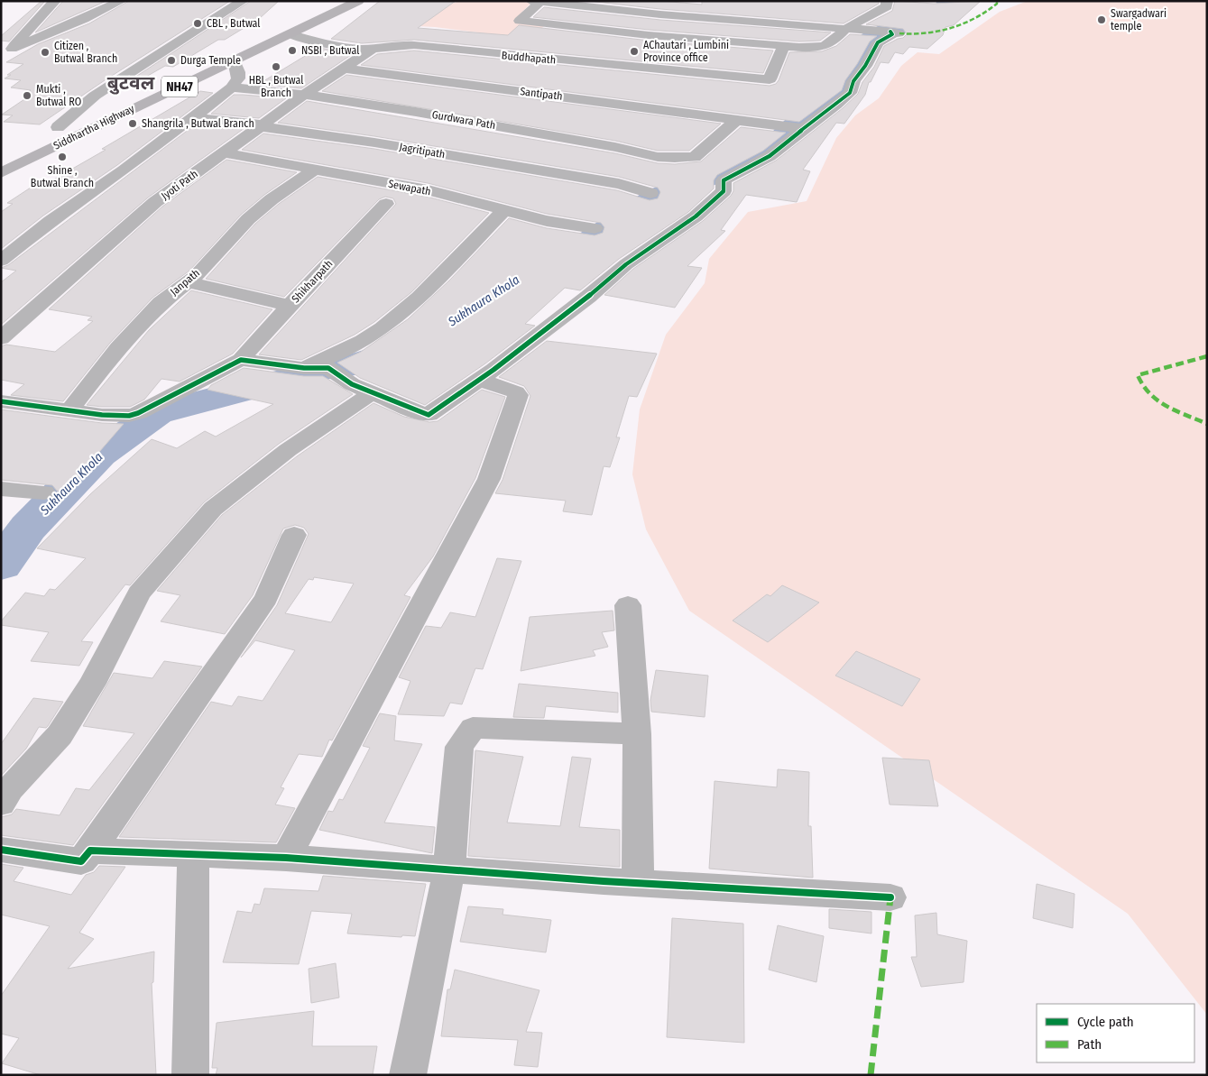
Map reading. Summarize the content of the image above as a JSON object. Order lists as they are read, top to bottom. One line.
{"streets":{"highway":["NH47","Siddhartha Highway"],"street":["Buddhapath","Santipath","Gurdwara Path","Jagritipath","Jyoti Path","Sewapath","Shikharpath","Janpath"]},"crossings":[["Buddhapath","Siddhartha Highway"],["Buddhapath","Jyoti Path"],["Santipath","Gurdwara Path"],["Santipath","Jyoti Path"],["Gurdwara Path","Jyoti Path"],["Jagritipath","Jyoti Path"],["Jyoti Path","Sewapath"],["Sewapath","Janpath"]],"districts":["बुटवल"],"water":["Sukhaura Khola"],"places":["Swargadwari temple","CBL , Butwal","NSBI , Butwal","AChautari , Lumbini Province office","Citizen , Butwal Branch","Durga Temple","HBL , Butwal Branch","Mukti , Butwal RO","Shangrila , Butwal Branch","Shine , Butwal Branch"],"legend":["Cycle path","Path"]}
